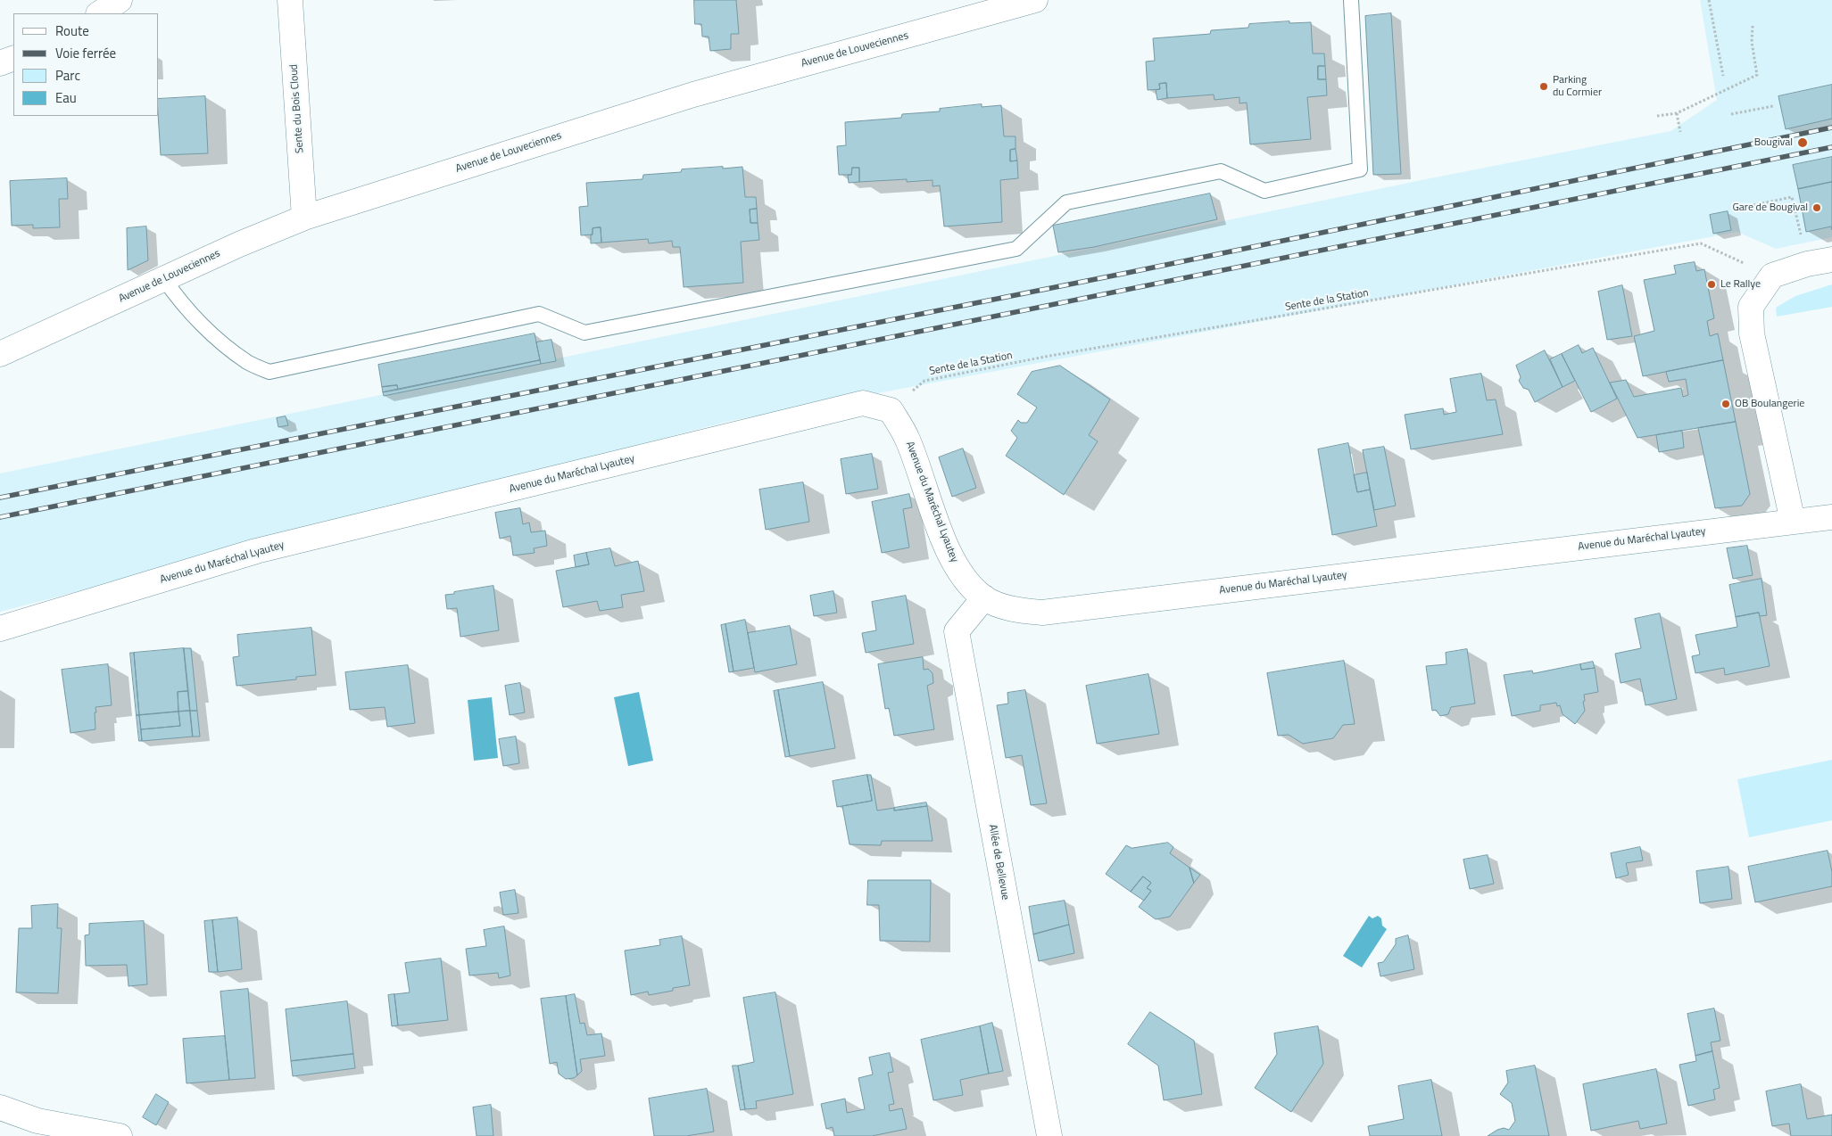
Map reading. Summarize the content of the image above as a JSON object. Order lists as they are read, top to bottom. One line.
{"streets":{"street":["Avenue de Louveciennes","Sente du Bois Cloud","Avenue du Maréchal Lyautey","Allée de Bellevue"],"path":["Sente de la Station"]},"crossings":[["Avenue de Louveciennes","Sente du Bois Cloud"],["Sente de la Station","Avenue du Maréchal Lyautey"],["Avenue du Maréchal Lyautey","Allée de Bellevue"]],"places":["Parking du Cormier","Bougival","Gare de Bougival","Le Rallye","OB Boulangerie"],"legend":["Route","Voie ferrée","Parc","Eau"]}
